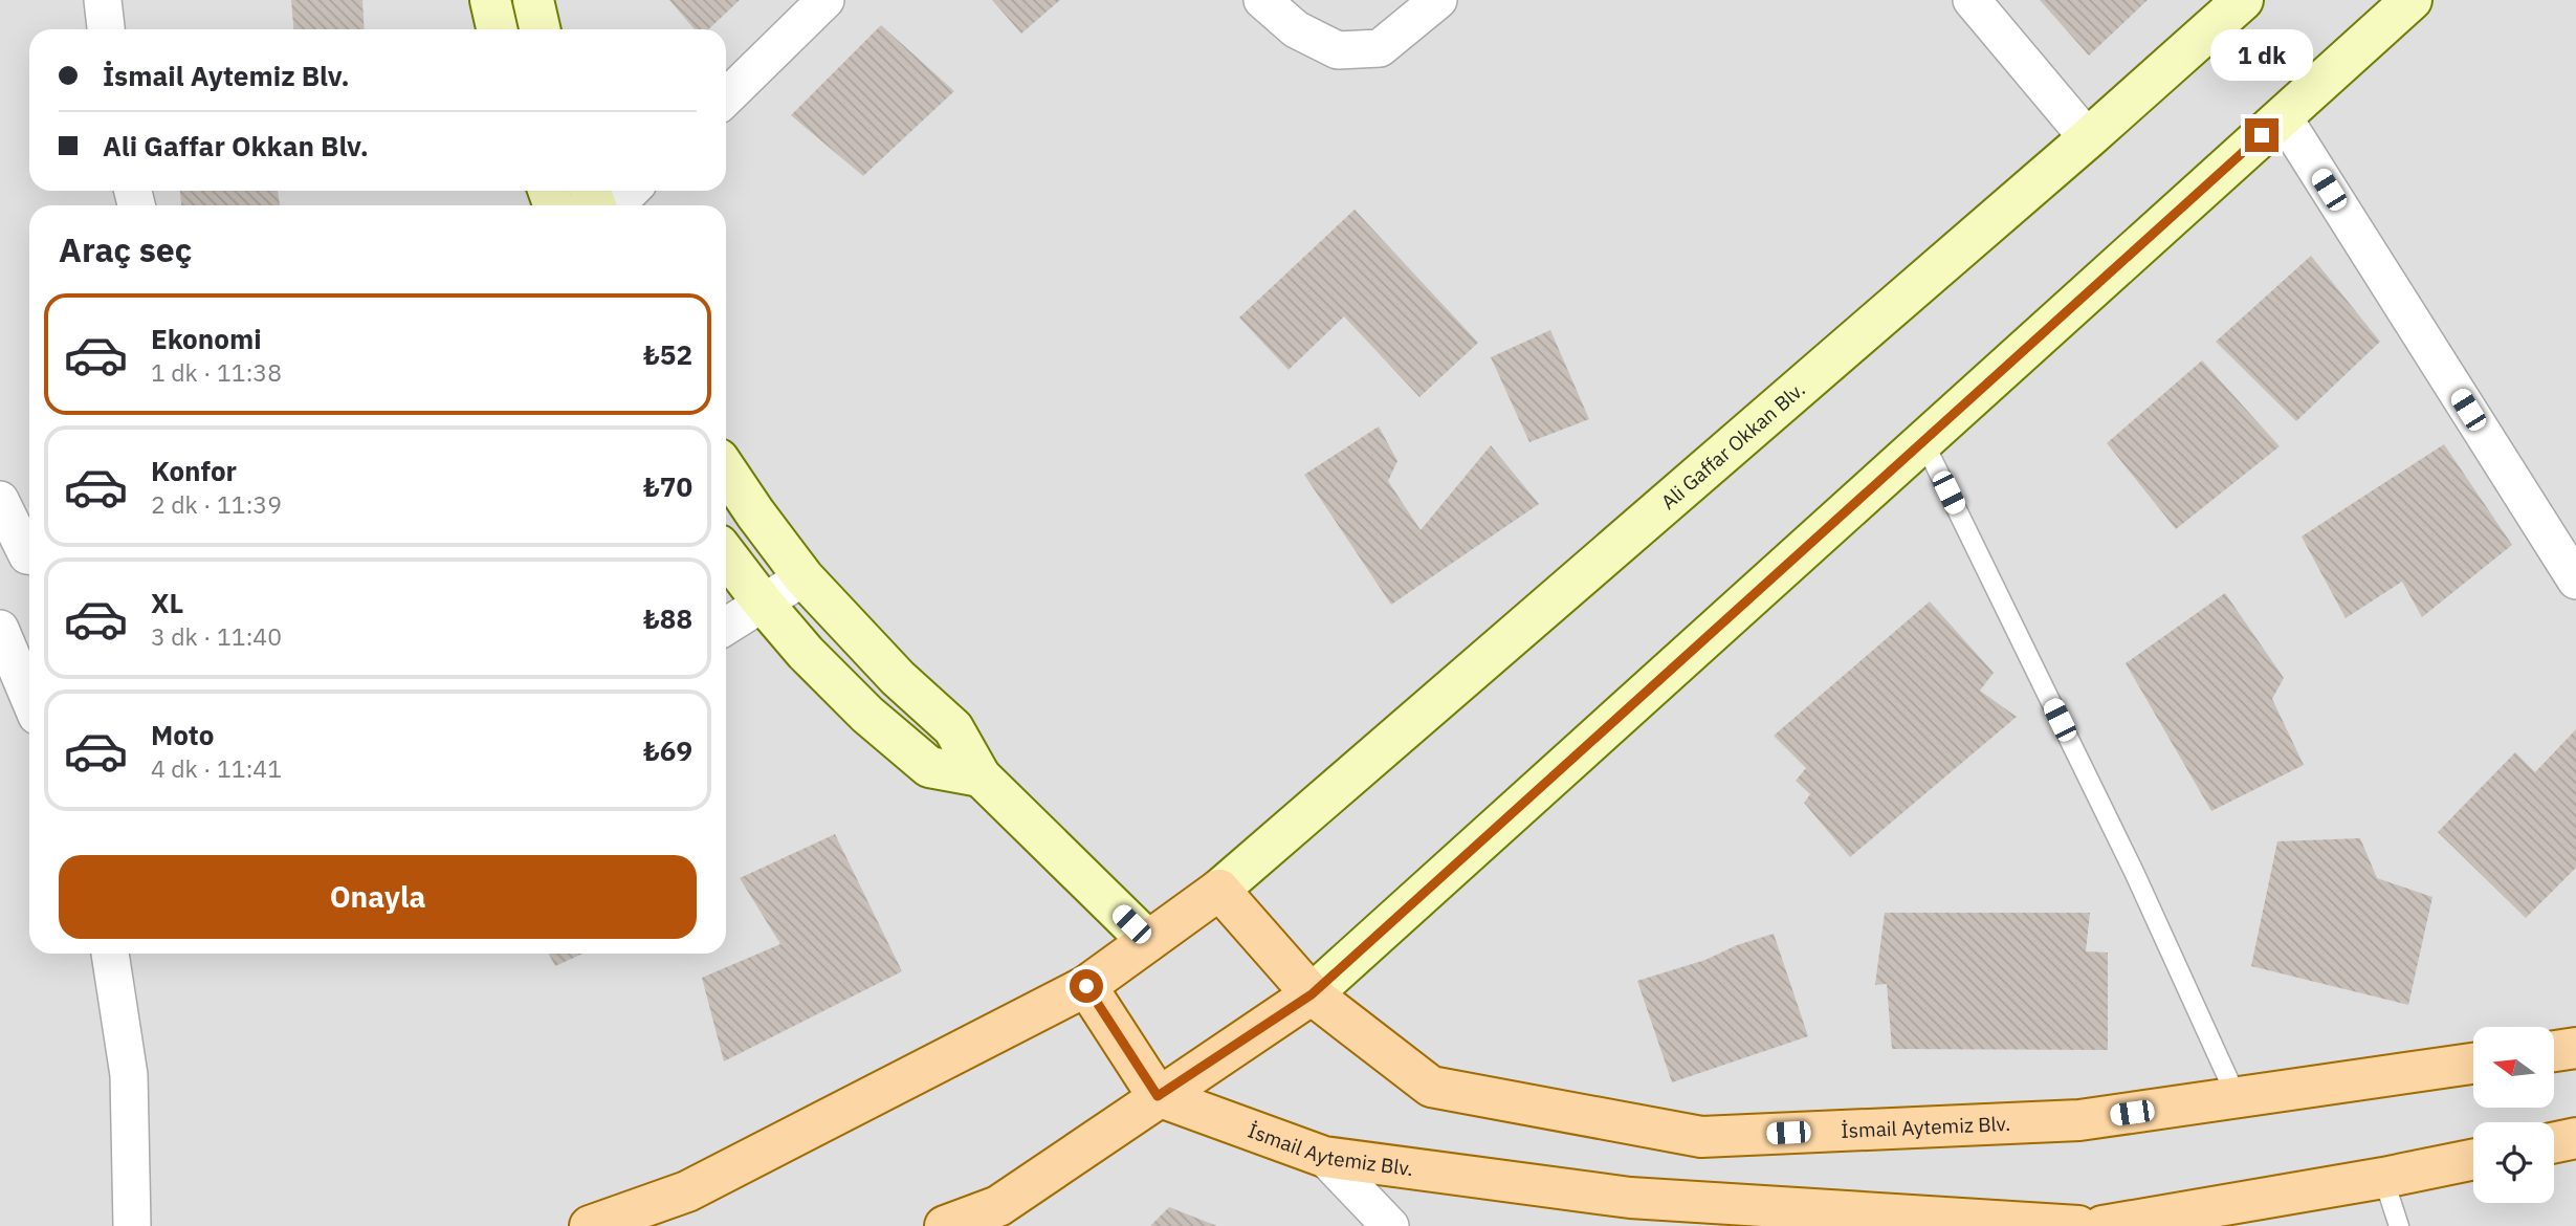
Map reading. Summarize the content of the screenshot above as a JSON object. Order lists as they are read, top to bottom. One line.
{"streets":{"main road":["Ali Gaffar Okkan Blv.","İsmail Aytemiz Blv."]},"crossings":[["Ali Gaffar Okkan Blv.","İsmail Aytemiz Blv."]],"north":"left","page":{"bubble":"1 dk","banner":["İsmail Aytemiz Blv.","Ali Gaffar Okkan Blv."],"heading":"Araç seç","list":[{"name":"Ekonomi","note":"1 dk · 11:38","value":"₺52"},{"name":"Konfor","note":"2 dk · 11:39","value":"₺70"},{"name":"XL","note":"3 dk · 11:40","value":"₺88"},{"name":"Moto","note":"4 dk · 11:41","value":"₺69"}],"buttons":"Onayla"}}
